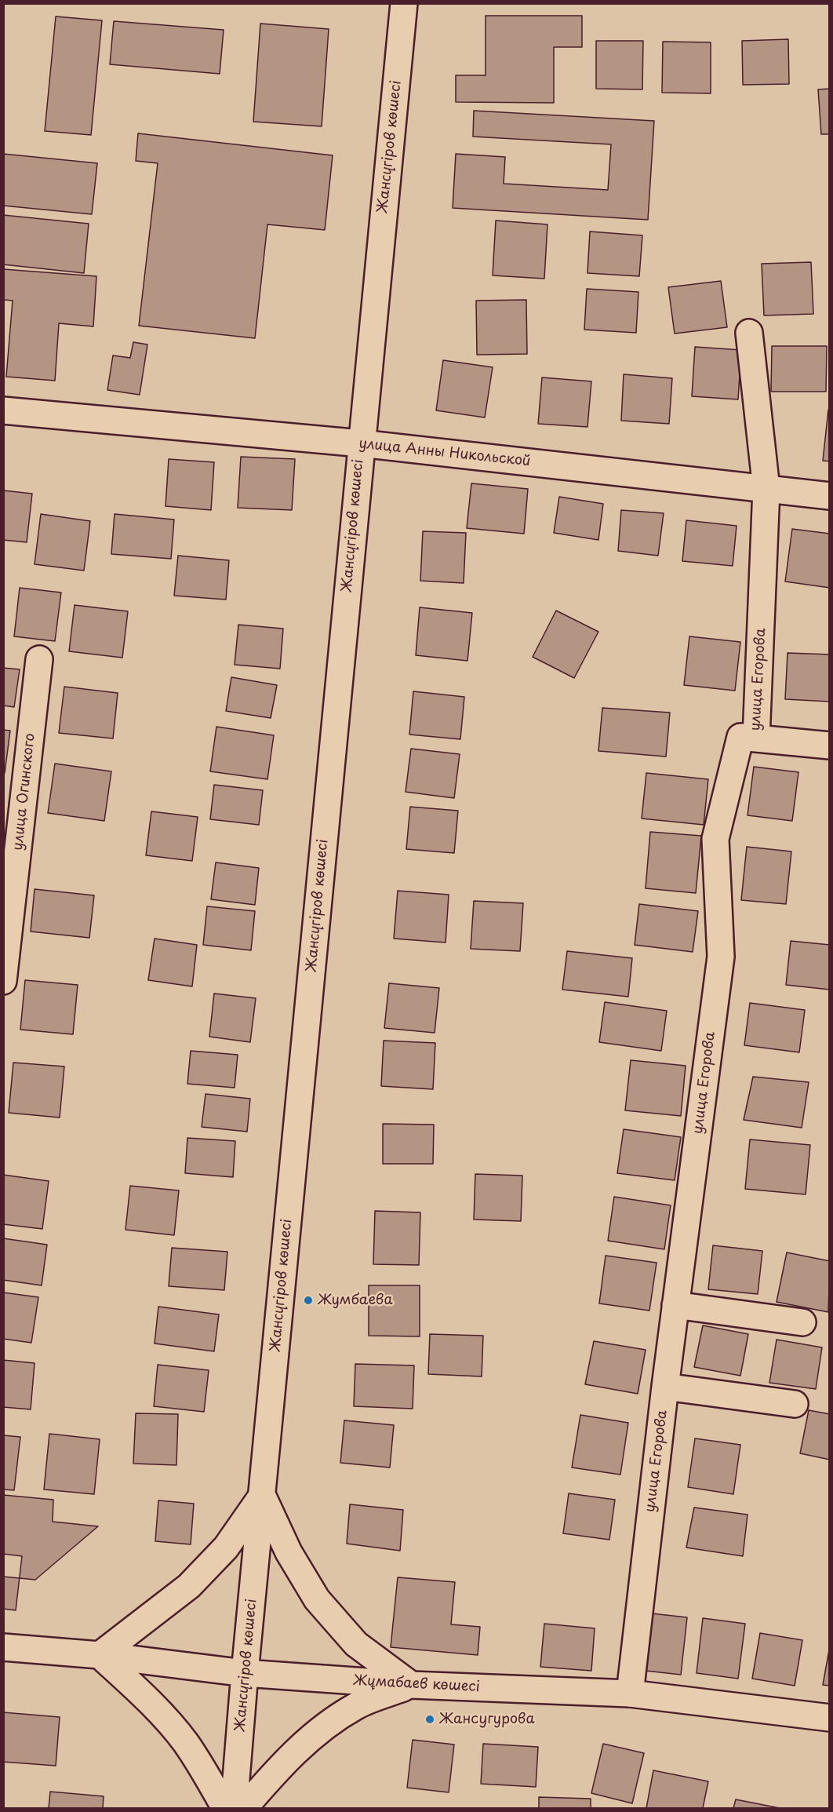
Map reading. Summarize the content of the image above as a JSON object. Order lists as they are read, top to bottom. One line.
{"streets":{"main road":["Жансүгіров көшесі","улица Анны Никольской","улица Егорова","улица Огинского","Жұмабаев көшесі"]},"crossings":[["Жансүгіров көшесі","улица Анны Никольской"],["Жансүгіров көшесі","Жұмабаев көшесі"],["улица Анны Никольской","улица Егорова"],["улица Егорова","Жұмабаев көшесі"]],"places":["Жумбаева","Жансугурова"]}
